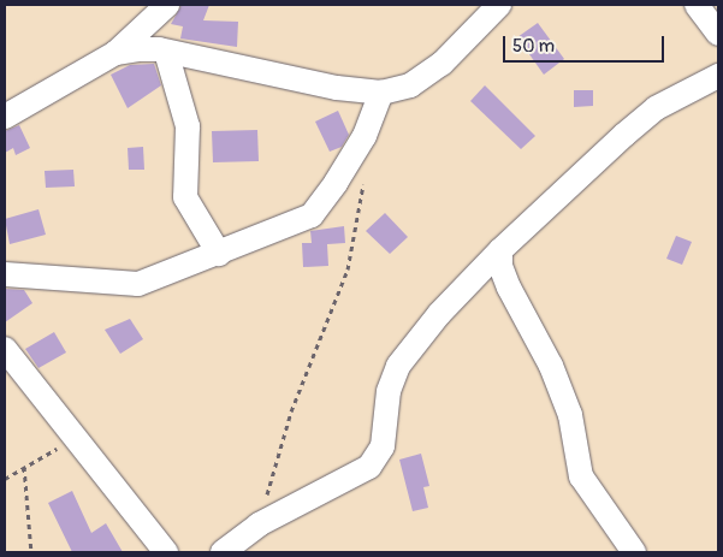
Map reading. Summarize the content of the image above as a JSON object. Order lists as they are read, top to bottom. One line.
{"scale_bar":"50 m"}
